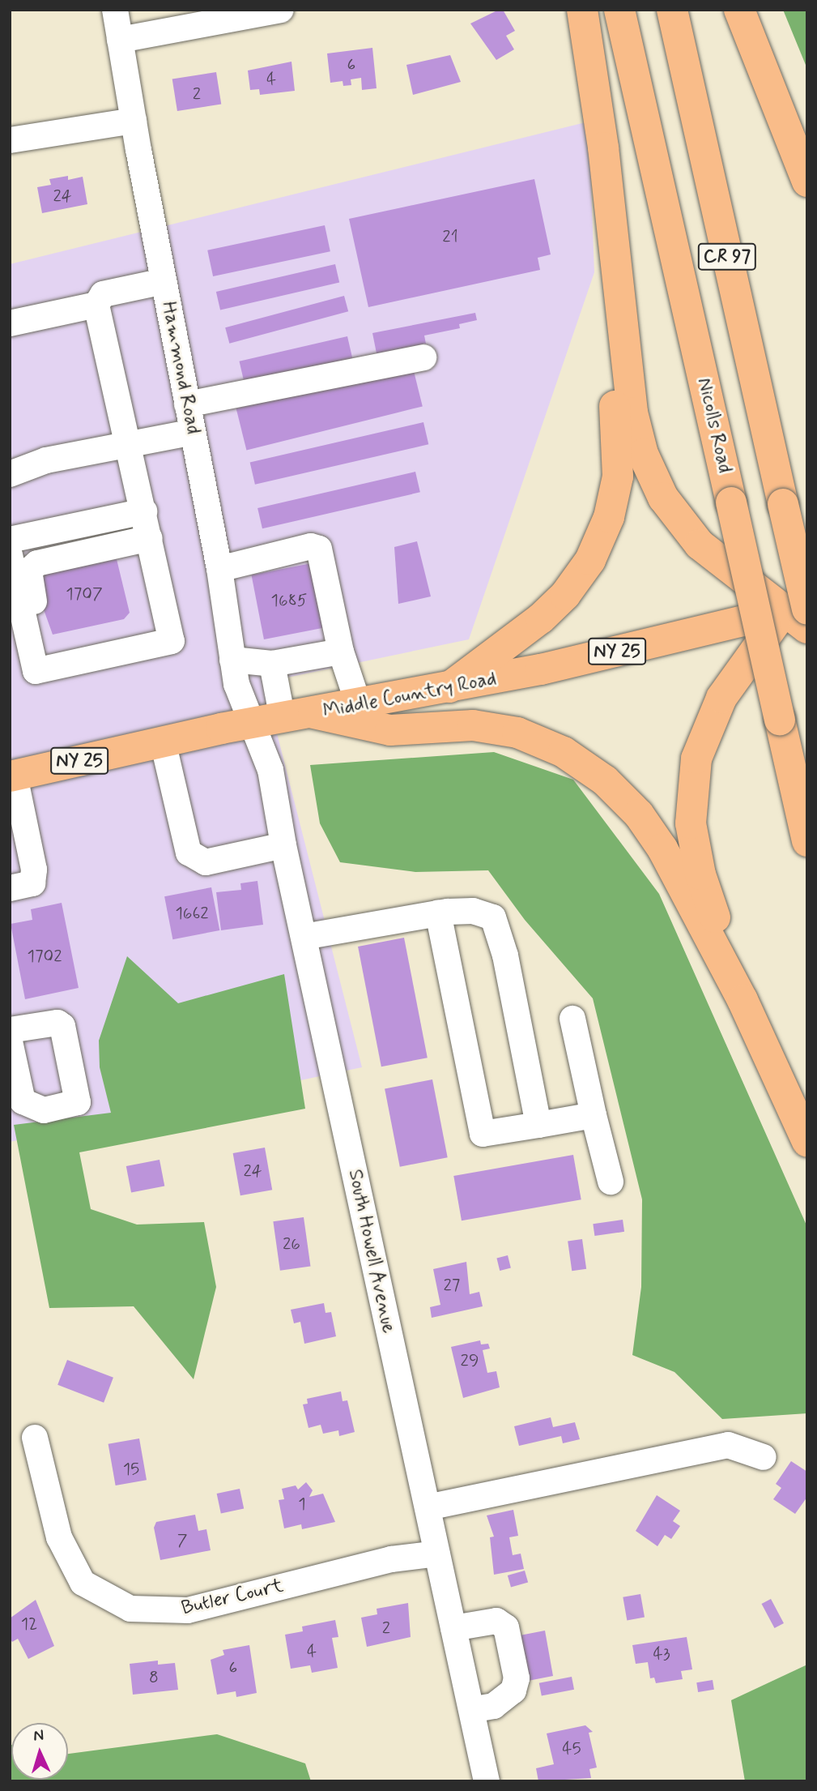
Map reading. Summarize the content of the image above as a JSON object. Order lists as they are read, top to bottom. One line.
{"streets":{"main road":["CR 97","Nicolls Road","NY 25","Middle Country Road"],"street":["Hammond Road","South Howell Avenue","Butler Court"]},"crossings":[["CR 97","Middle Country Road"],["Hammond Road","Middle Country Road"],["Hammond Road","South Howell Avenue"],["Middle Country Road","South Howell Avenue"],["South Howell Avenue","Butler Court"]],"house_numbers":["6","4","2","24","21","1707","1685","1662","1702","24","26","27","29","15","1","7","12","2","4","43","6","8","45"],"north":"top"}
